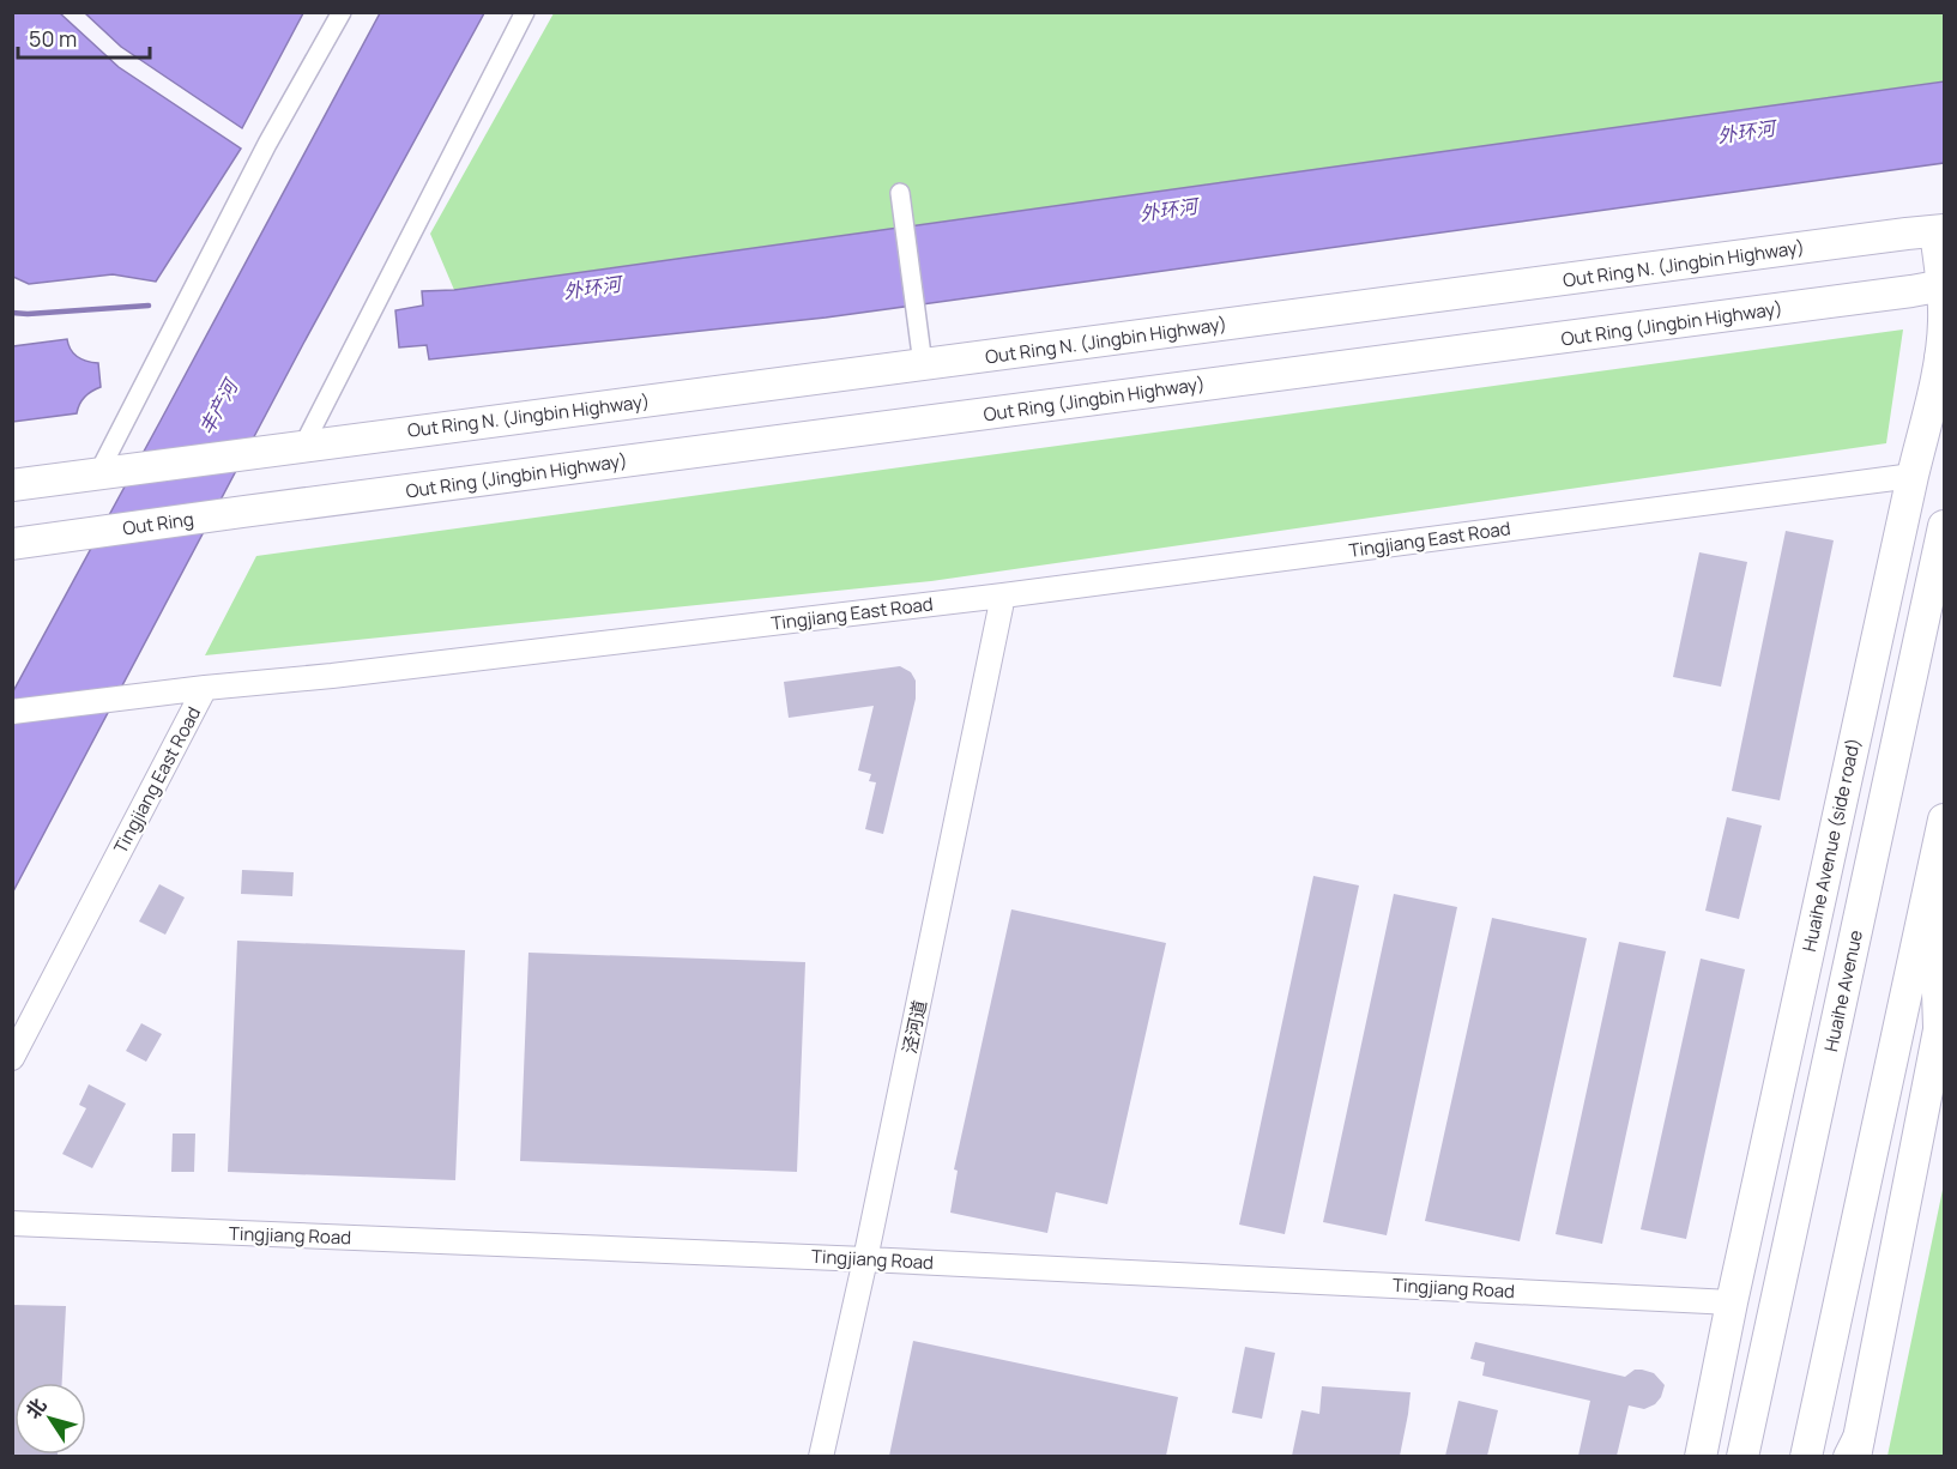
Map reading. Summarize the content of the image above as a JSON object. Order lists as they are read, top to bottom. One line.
{"streets":{"main road":["Out Ring N. (Jingbin Highway)","Out Ring (Jingbin Highway)","Out Ring","Huaihe Avenue (side road)","Huaihe Avenue"],"street":["Tingjiang East Road","泾河道","Tingjiang Road"]},"crossings":[["Out Ring N. (Jingbin Highway)","Huaihe Avenue (side road)"],["Out Ring (Jingbin Highway)","Out Ring"],["Out Ring (Jingbin Highway)","Huaihe Avenue (side road)"],["Tingjiang East Road","Huaihe Avenue (side road)"],["Tingjiang East Road","泾河道"],["Huaihe Avenue (side road)","Tingjiang Road"],["泾河道","Tingjiang Road"]],"water":["外环河","丰产河"],"scale_bar":"50 m","north":"top left"}
